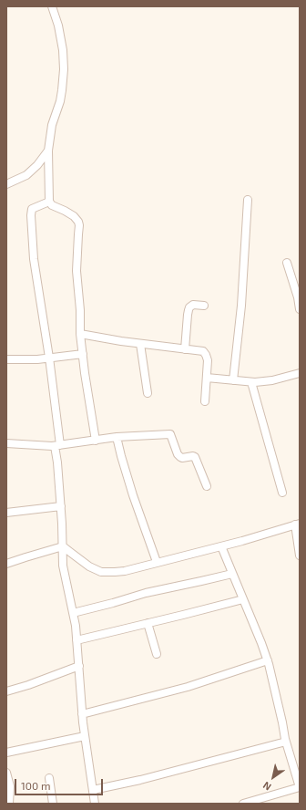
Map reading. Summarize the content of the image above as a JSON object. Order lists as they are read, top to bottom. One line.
{"scale_bar":"100 m","north":"bottom left"}
